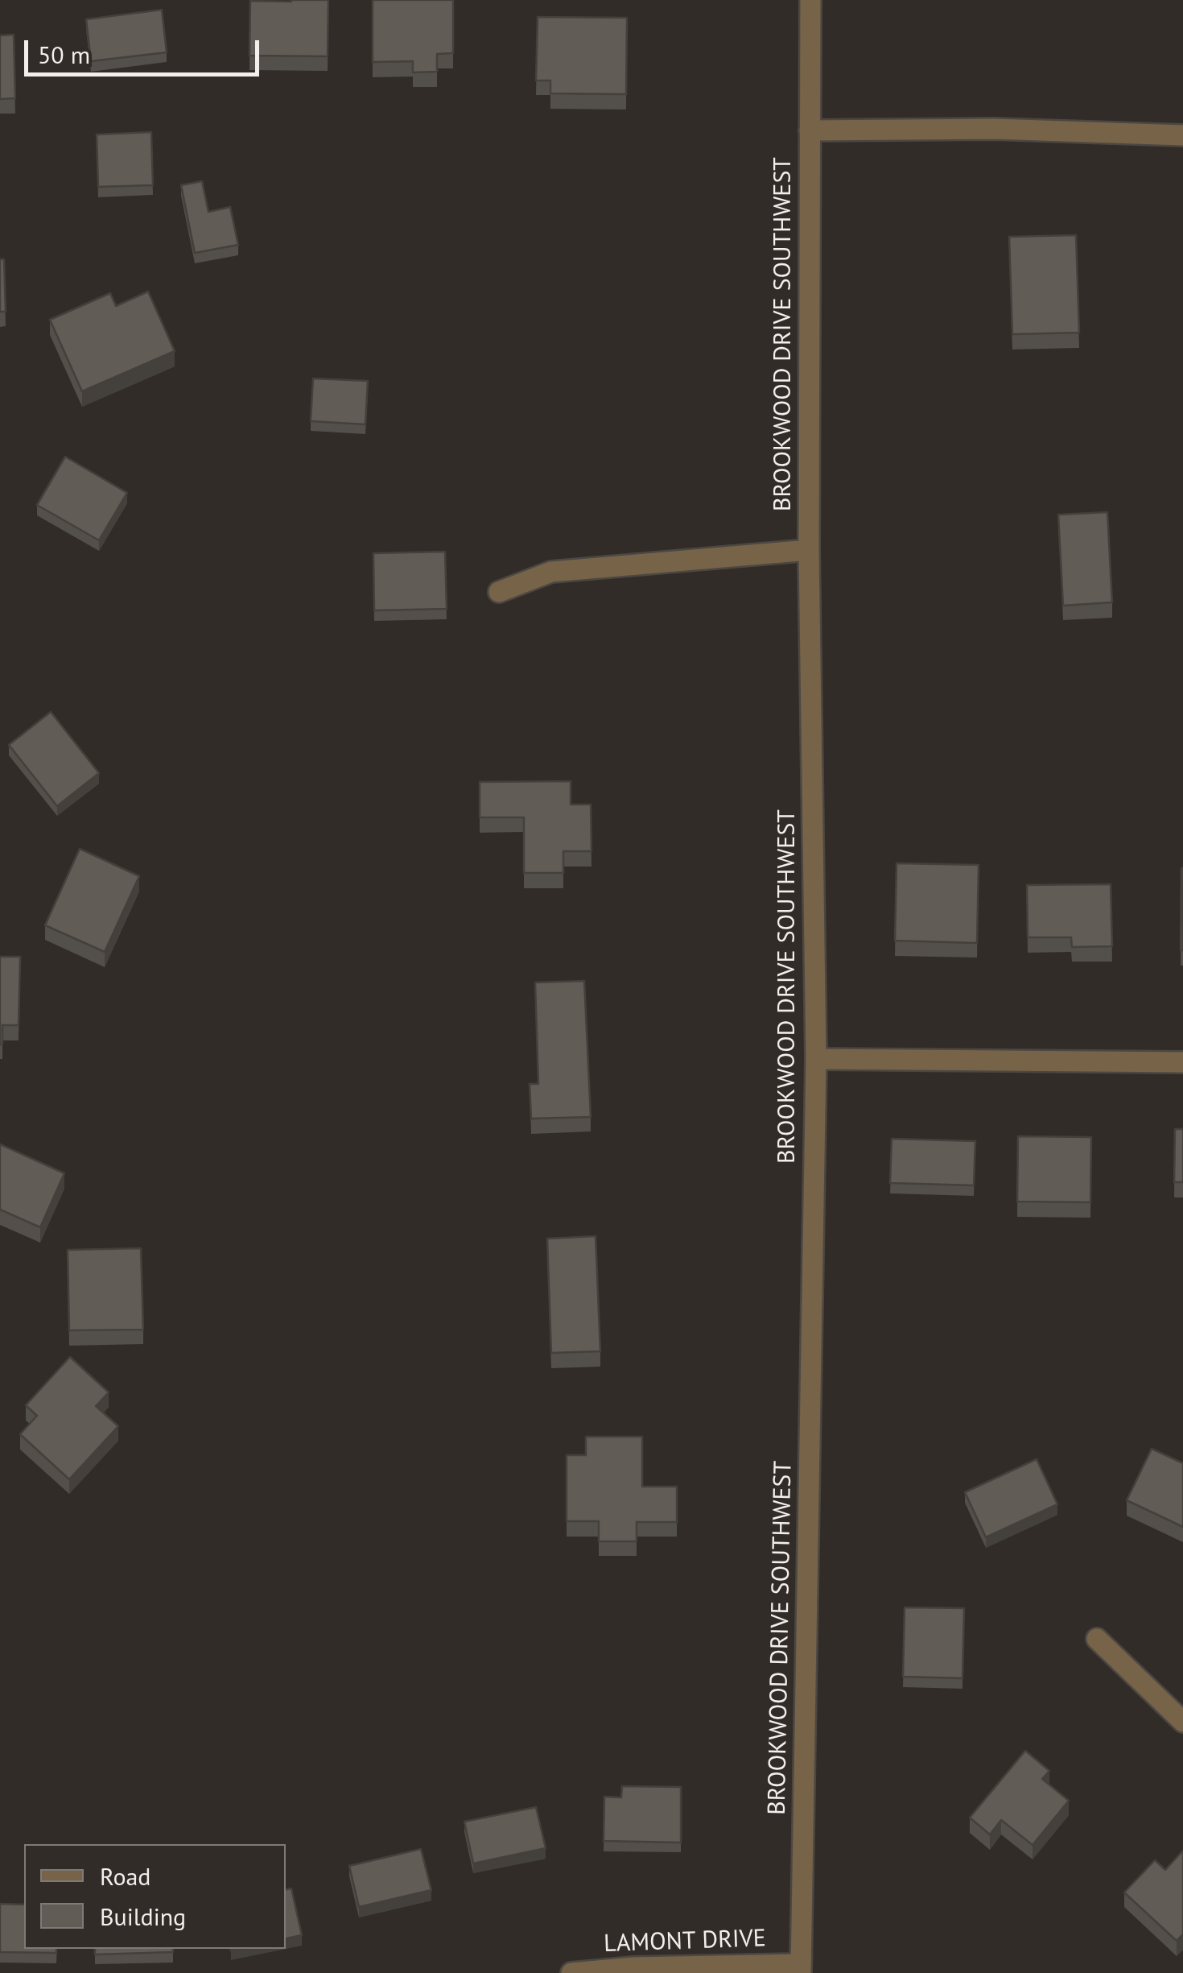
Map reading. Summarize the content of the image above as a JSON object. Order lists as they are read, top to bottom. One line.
{"streets":{"street":["BROOKWOOD DRIVE SOUTHWEST","LAMONT DRIVE"]},"crossings":[["BROOKWOOD DRIVE SOUTHWEST","LAMONT DRIVE"]],"legend":["Road","Building"],"scale_bar":"50 m"}
